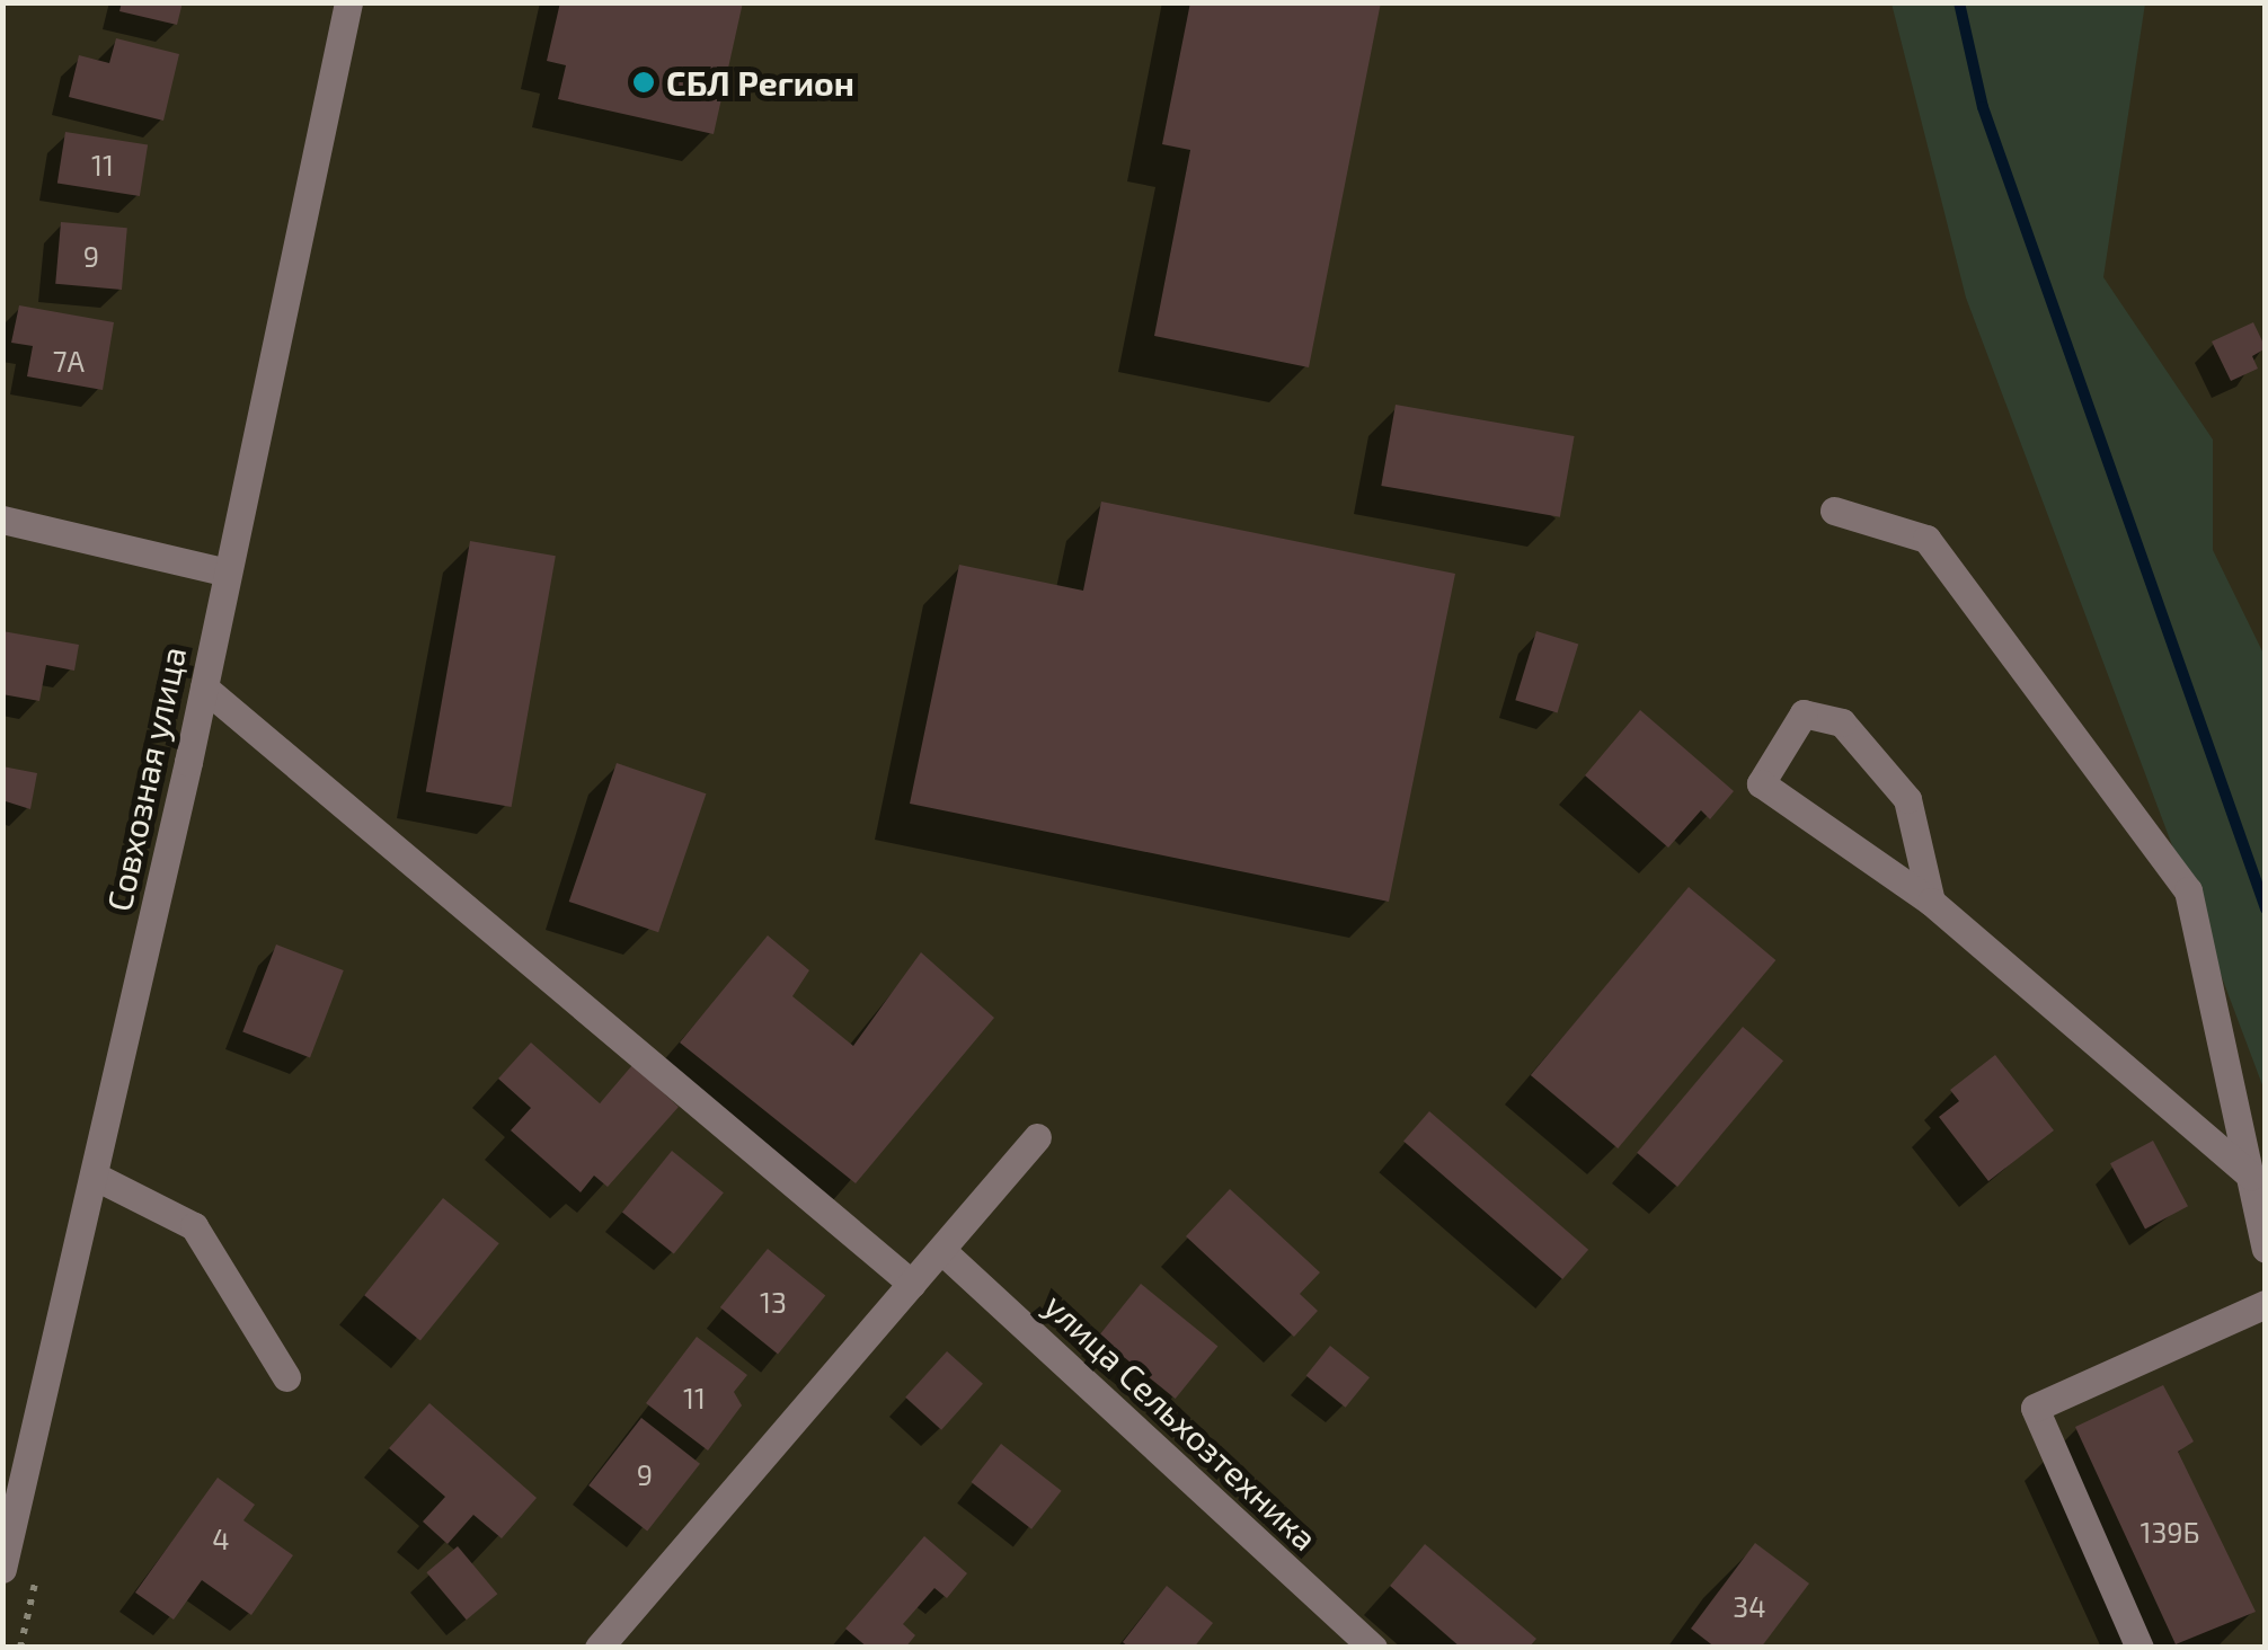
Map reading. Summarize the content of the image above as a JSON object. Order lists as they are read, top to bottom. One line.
{"streets":{"street":["Совхозная улица","улица Сельхозтехника"]},"places":["СБЛ Регион"],"house_numbers":["11","9","7А","13","11","9","139Б","4","34"]}
